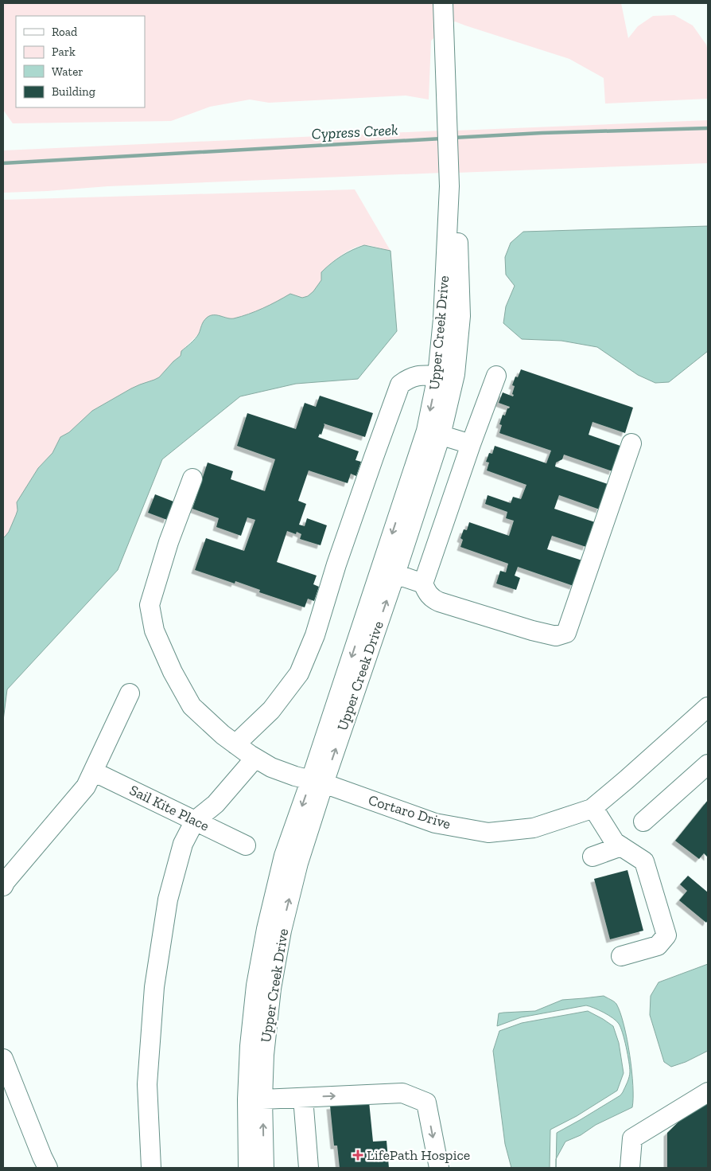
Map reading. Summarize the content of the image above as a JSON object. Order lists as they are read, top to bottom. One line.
{"streets":{"street":["Upper Creek Drive","Sail Kite Place","Cortaro Drive"]},"crossings":[["Upper Creek Drive","Cortaro Drive"]],"water":["Cypress Creek"],"places":{"health":["LifePath Hospice"]},"legend":["Road","Park","Water","Building"]}
